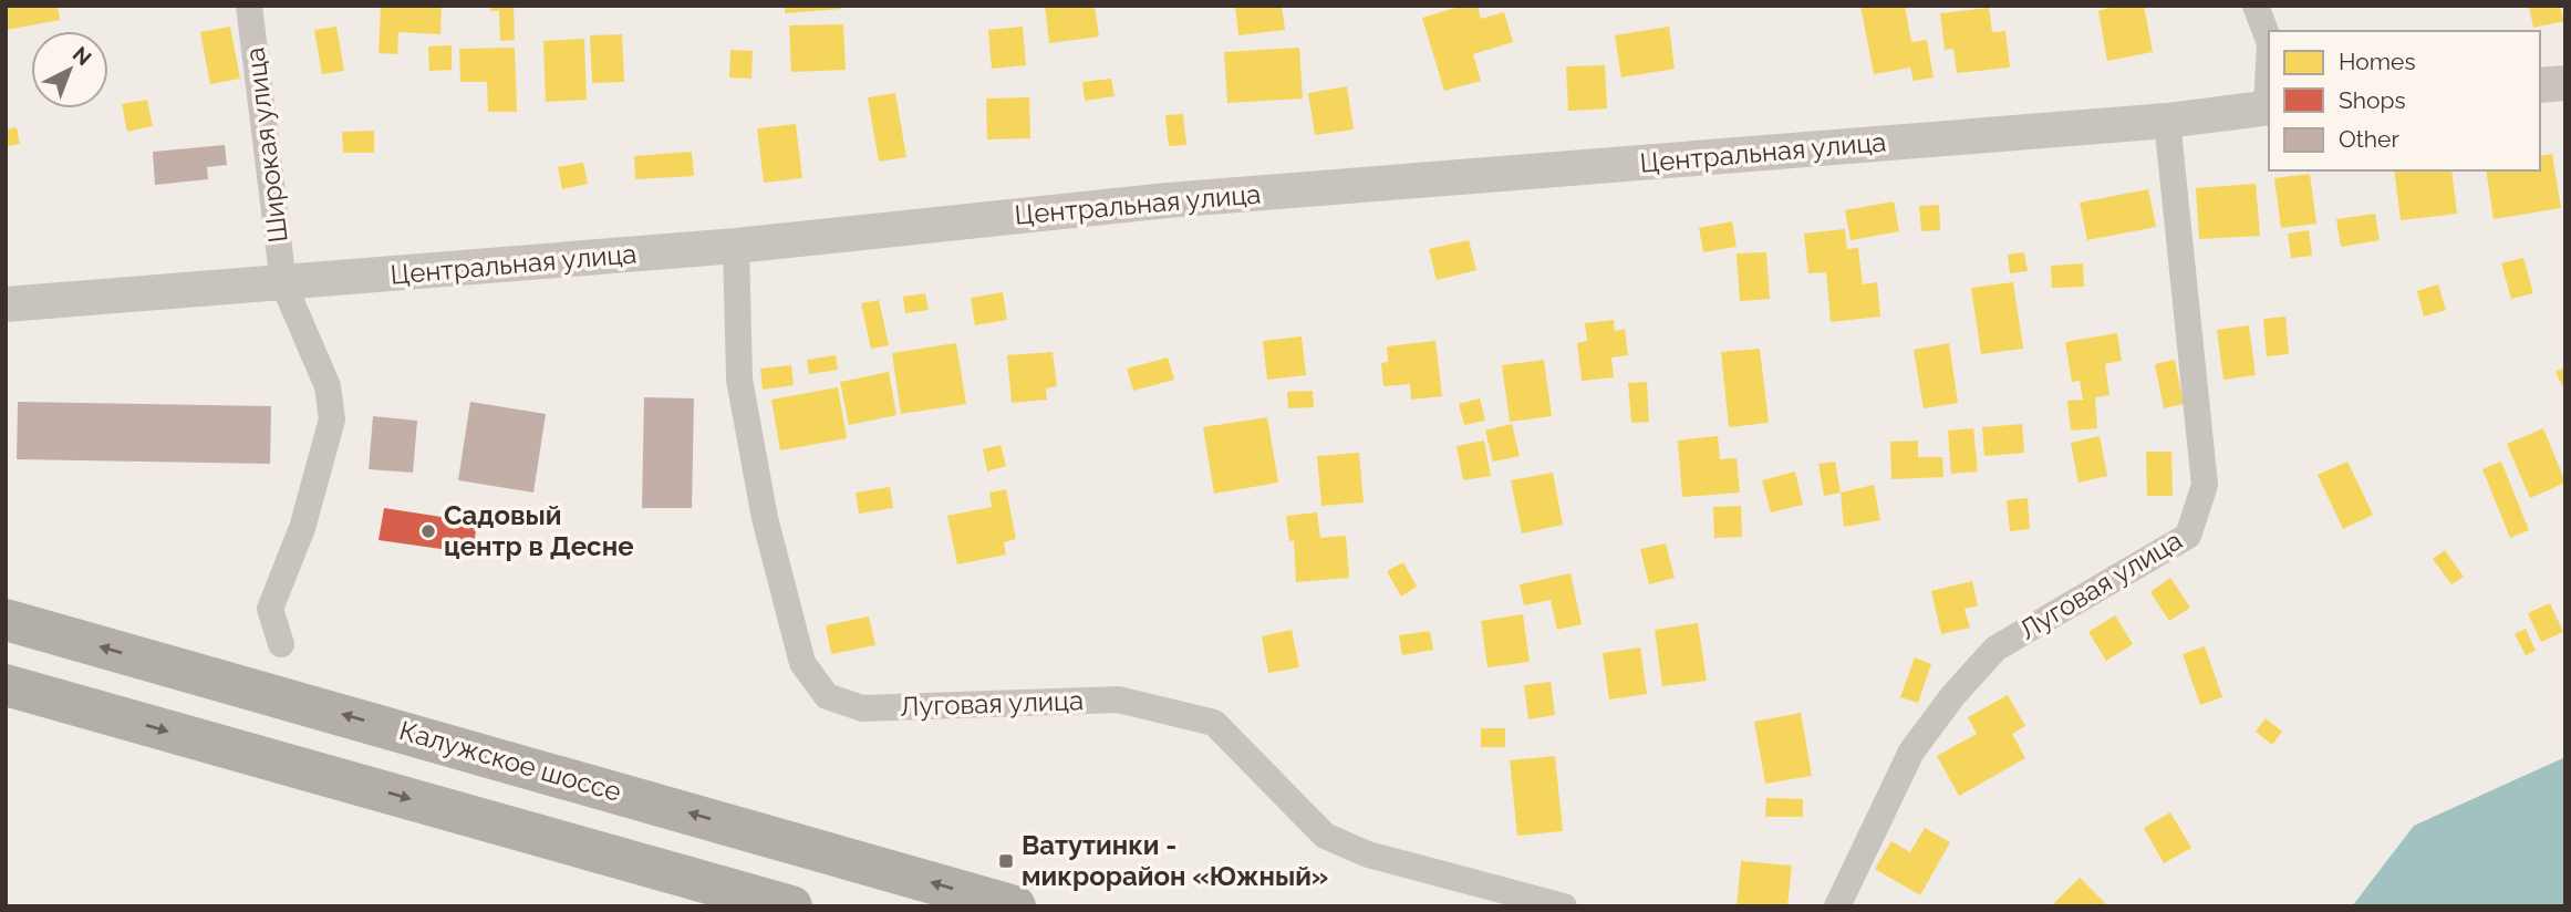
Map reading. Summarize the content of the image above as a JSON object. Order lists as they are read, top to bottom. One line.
{"streets":{"highway":["Калужское шоссе"],"street":["Широкая улица","Центральная улица","Луговая улица"]},"crossings":[["Широкая улица","Центральная улица"],["Центральная улица","Луговая улица"]],"places":{"other":["Садовый центр в Десне"],"transit":["Ватутинки - микрорайон «Южный»"]},"legend":["Homes","Shops","Other"],"north":"top right"}
